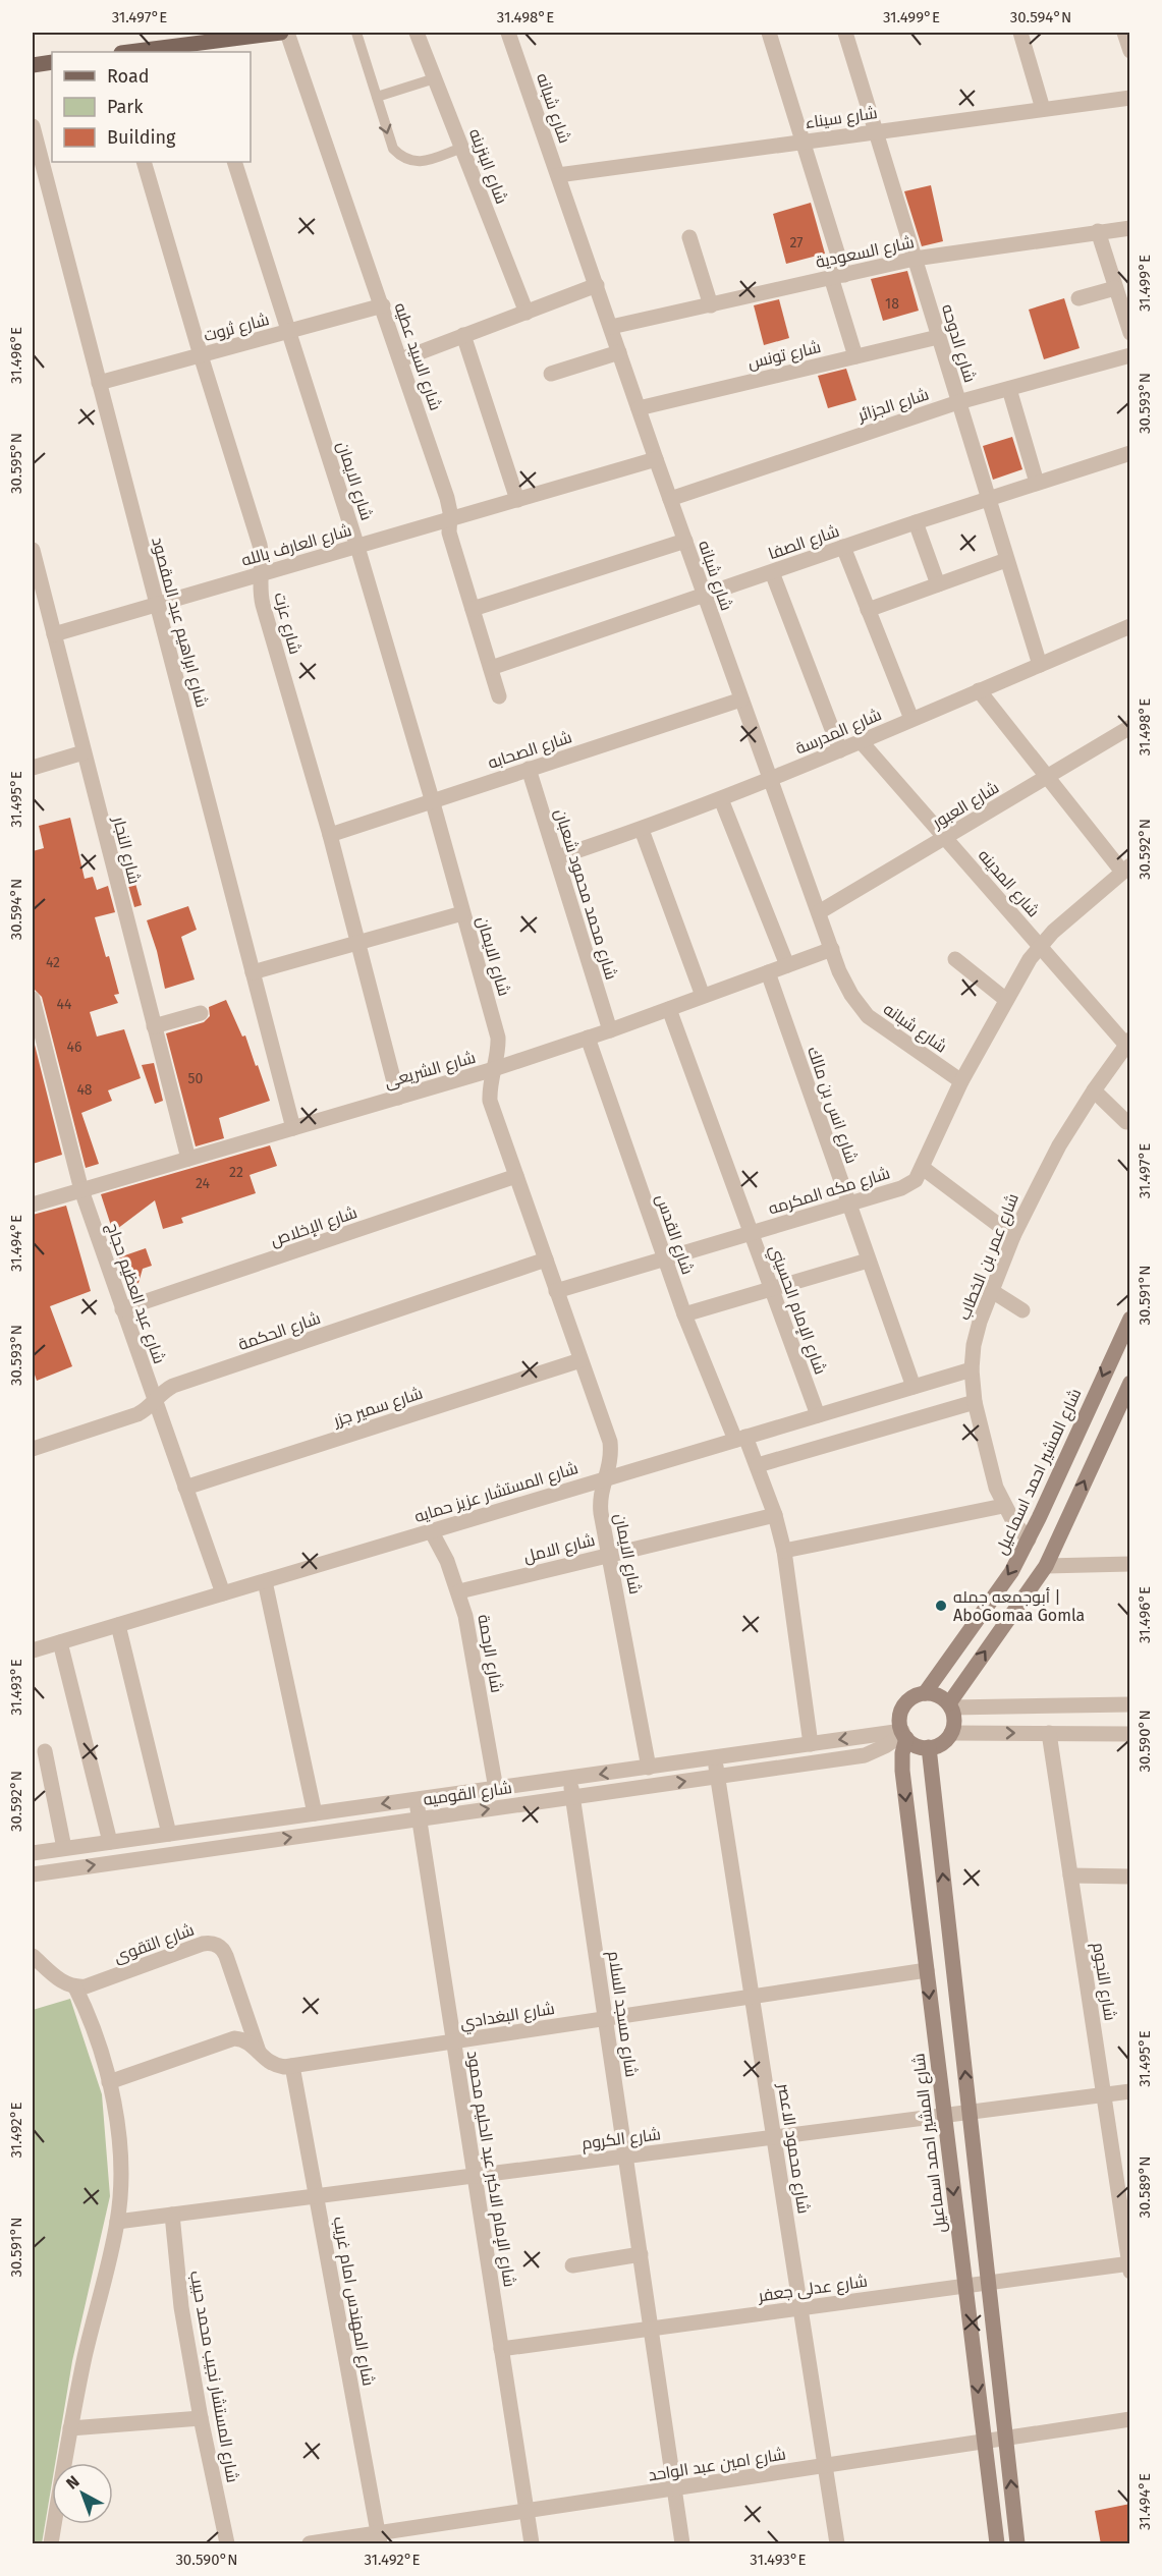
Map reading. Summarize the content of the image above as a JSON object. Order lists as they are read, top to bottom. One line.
{"streets":{"street":["شارع شبانه","شارع سيناء","شارع البنزينه","شارع السعودية","شارع ثروت","شارع الدوحه","شارع تونس","شارع السيد عطيه","شارع الجزائر","شارع الايمان","شارع الصفا","شارع العارف بالله","شارع ابراهيم عبد المقصود","شارع عزت","شارع المدرسة","شارع الصحابه","شارع العبور","شارع النجار","شارع المدينه","شارع محمد محمود شعبان","شارع الشريعى","شارع انس بن مالك","شارع مكه المكرمه","شارع الإخلاص","شارع القدس","شارع عمر بن الخطاب","شارع عبد العظيم حجاج","شارع الإمام الحسيني","شارع الحكمة","شارع سمير جزر","شارع المشير احمد اسماعيل","شارع المستشار عزيز حمايه","شارع الامل","شارع الرحمة","شارع القوميه","شارع التقوى","شارع النجوم","شارع مسجد السلام","شارع البغدادي","شارع الكروم","شارع محمود الاعصر","شارع الإمام الاكبر عبد الحليم محمود","شارع عدلى جعفر","شارع المهندس امام غريب","شارع المستشار نجيب محمد حبيب","شارع امين عبد الواحد"]},"crossings":[["شارع شبانه","شارع سيناء"],["شارع شبانه","شارع السعودية"],["شارع شبانه","شارع تونس"],["شارع شبانه","شارع الجزائر"],["شارع شبانه","شارع الصفا"],["شارع شبانه","شارع العارف بالله"],["شارع شبانه","شارع المدرسة"],["شارع شبانه","شارع الصحابه"],["شارع شبانه","شارع العبور"],["شارع شبانه","شارع الشريعى"],["شارع شبانه","شارع مكه المكرمه"],["شارع سيناء","شارع الدوحه"],["شارع السعودية","شارع الدوحه"],["شارع ثروت","شارع السيد عطيه"],["شارع ثروت","شارع الايمان"],["شارع ثروت","شارع ابراهيم عبد المقصود"],["شارع ثروت","شارع عزت"],["شارع الدوحه","شارع تونس"],["شارع الدوحه","شارع الجزائر"],["شارع الدوحه","شارع الصفا"],["شارع الدوحه","شارع المدرسة"],["شارع السيد عطيه","شارع الصفا"],["شارع السيد عطيه","شارع العارف بالله"],["شارع الايمان","شارع العارف بالله"],["شارع الايمان","شارع الصحابه"],["شارع الايمان","شارع الشريعى"],["شارع الايمان","شارع مكه المكرمه"],["شارع الايمان","شارع الإخلاص"],["شارع الايمان","شارع الحكمة"],["شارع الايمان","شارع سمير جزر"],["شارع الايمان","شارع المستشار عزيز حمايه"],["شارع الايمان","شارع الامل"],["شارع الايمان","شارع القوميه"],["شارع العارف بالله","شارع ابراهيم عبد المقصود"],["شارع العارف بالله","شارع عزت"],["شارع العارف بالله","شارع النجار"],["شارع ابراهيم عبد المقصود","شارع الشريعى"],["شارع عزت","شارع الصحابه"],["شارع عزت","شارع الشريعى"],["شارع المدرسة","شارع المدينه"],["شارع المدرسة","شارع محمد محمود شعبان"],["شارع الصحابه","شارع محمد محمود شعبان"],["شارع العبور","شارع المدينه"],["شارع النجار","شارع الشريعى"],["شارع المدينه","شارع مكه المكرمه"],["شارع المدينه","شارع عمر بن الخطاب"],["شارع محمد محمود شعبان","شارع الشريعى"],["شارع الشريعى","شارع انس بن مالك"],["شارع الشريعى","شارع القدس"],["شارع الشريعى","شارع عبد العظيم حجاج"],["شارع الشريعى","شارع الإمام الحسيني"],["شارع انس بن مالك","شارع مكه المكرمه"],["شارع انس بن مالك","شارع المستشار عزيز حمايه"],["شارع مكه المكرمه","شارع القدس"],["شارع مكه المكرمه","شارع الإمام الحسيني"],["شارع الإخلاص","شارع عبد العظيم حجاج"],["شارع القدس","شارع المستشار عزيز حمايه"],["شارع القدس","شارع الامل"],["شارع القدس","شارع القوميه"],["شارع عمر بن الخطاب","شارع المشير احمد اسماعيل"],["شارع عمر بن الخطاب","شارع المستشار عزيز حمايه"],["شارع عبد العظيم حجاج","شارع الحكمة"],["شارع عبد العظيم حجاج","شارع سمير جزر"],["شارع عبد العظيم حجاج","شارع المستشار عزيز حمايه"],["شارع الإمام الحسيني","شارع المستشار عزيز حمايه"],["شارع المشير احمد اسماعيل","شارع القوميه"],["شارع المشير احمد اسماعيل","شارع البغدادي"],["شارع المشير احمد اسماعيل","شارع الكروم"],["شارع المشير احمد اسماعيل","شارع عدلى جعفر"],["شارع المشير احمد اسماعيل","شارع امين عبد الواحد"],["شارع المستشار عزيز حمايه","شارع الرحمة"],["شارع الامل","شارع الرحمة"],["شارع الرحمة","شارع القوميه"],["شارع القوميه","شارع مسجد السلام"],["شارع القوميه","شارع محمود الاعصر"],["شارع القوميه","شارع الإمام الاكبر عبد الحليم محمود"],["شارع التقوى","شارع البغدادي"],["شارع النجوم","شارع الكروم"],["شارع النجوم","شارع عدلى جعفر"],["شارع مسجد السلام","شارع البغدادي"],["شارع مسجد السلام","شارع الكروم"],["شارع مسجد السلام","شارع عدلى جعفر"],["شارع مسجد السلام","شارع امين عبد الواحد"],["شارع البغدادي","شارع محمود الاعصر"],["شارع البغدادي","شارع الإمام الاكبر عبد الحليم محمود"],["شارع البغدادي","شارع المهندس امام غريب"],["شارع الكروم","شارع محمود الاعصر"],["شارع الكروم","شارع الإمام الاكبر عبد الحليم محمود"],["شارع الكروم","شارع المهندس امام غريب"],["شارع الكروم","شارع المستشار نجيب محمد حبيب"],["شارع محمود الاعصر","شارع عدلى جعفر"],["شارع محمود الاعصر","شارع امين عبد الواحد"],["شارع الإمام الاكبر عبد الحليم محمود","شارع عدلى جعفر"],["شارع الإمام الاكبر عبد الحليم محمود","شارع امين عبد الواحد"],["شارع المهندس امام غريب","شارع امين عبد الواحد"]],"places":["أبوجمعه جمله | AboGomaa Gomla"],"house_numbers":["27","18","42","44","46","50","48","22","24"],"legend":["Road","Park","Building"],"north":"top left","coordinates":["31.497°E","31.498°E","31.499°E","30.594°N","31.496°E","30.593°N","30.595°N","31.495°E","30.592°N","31.494°E","30.591°N","31.493°E","30.590°N","31.492°E","30.589°N"]}
